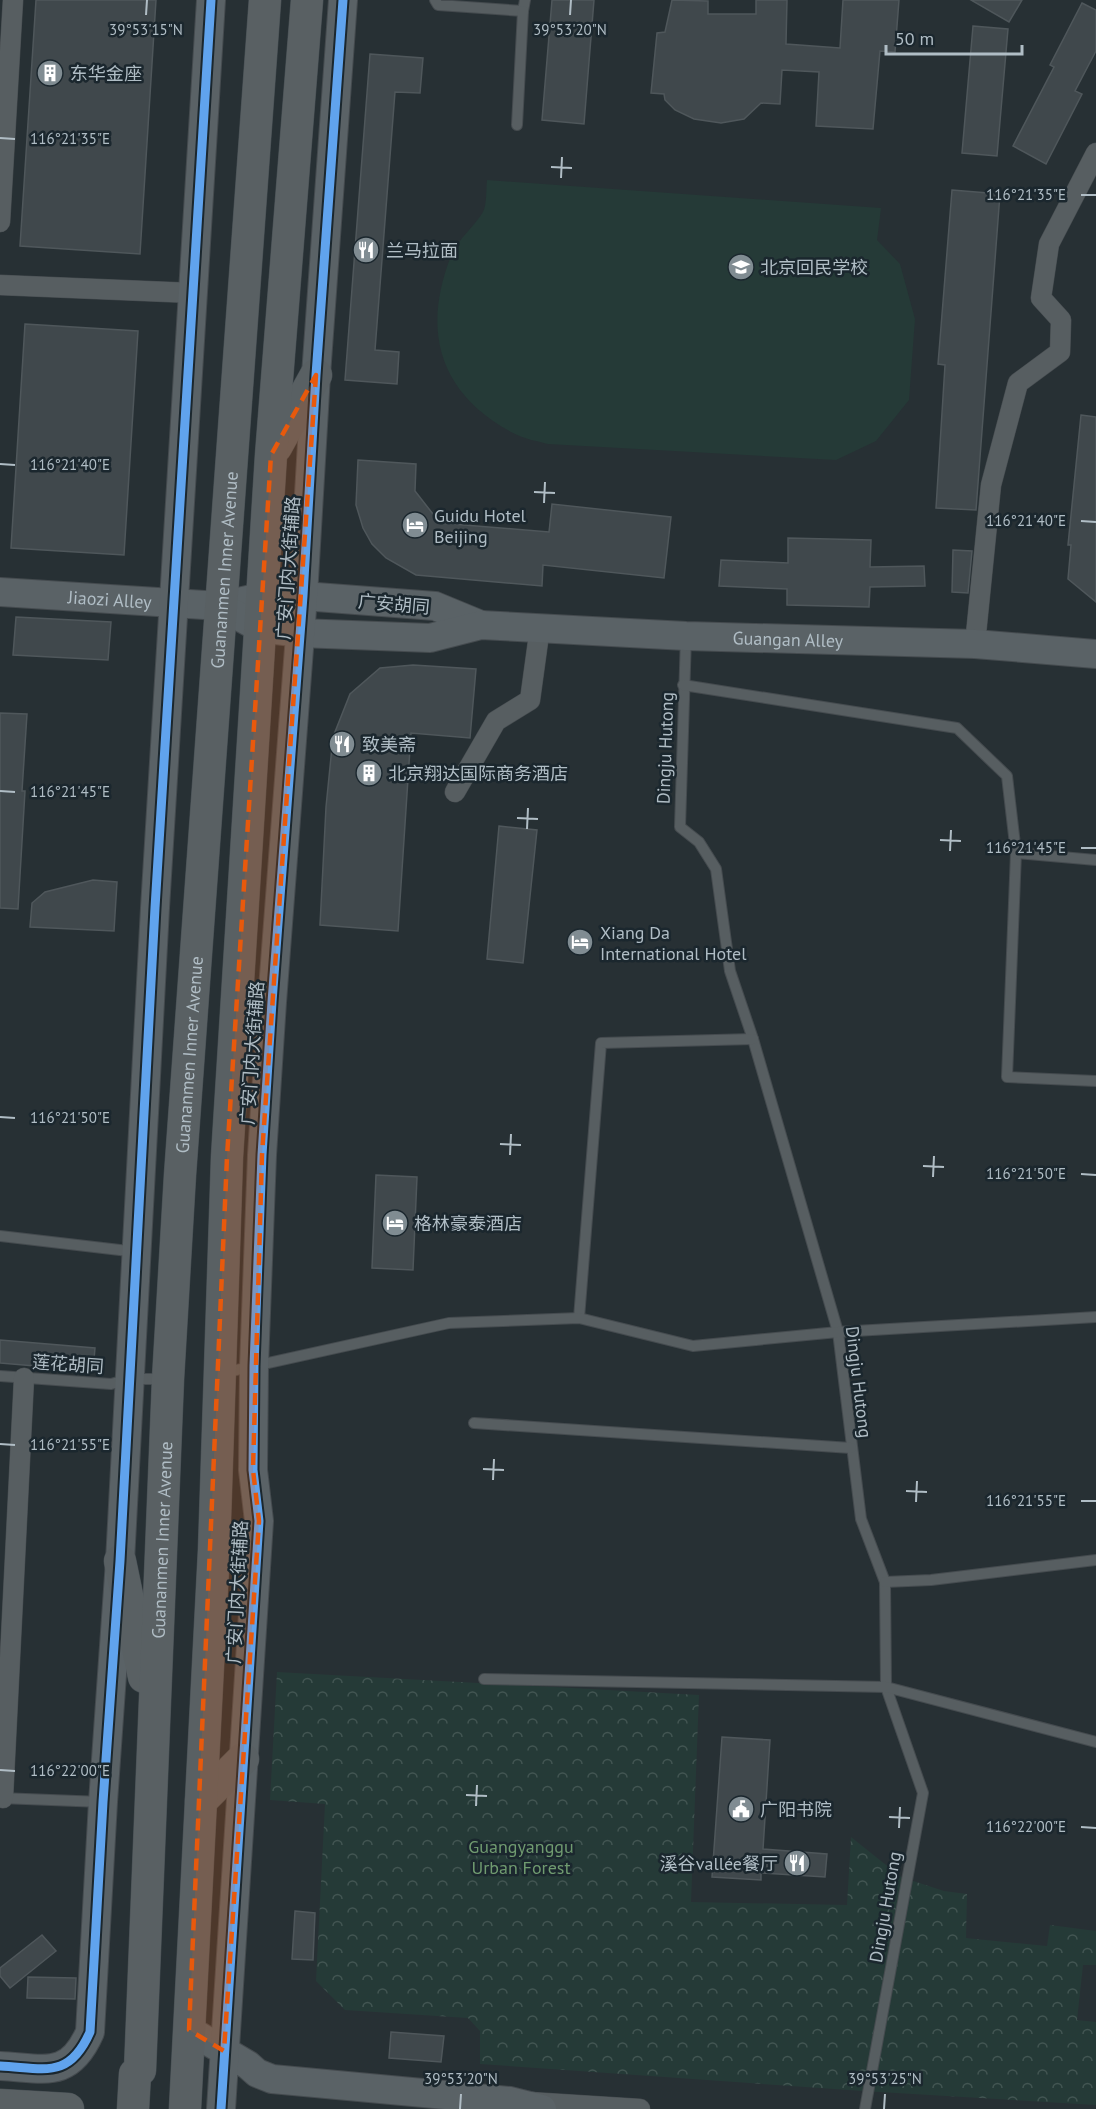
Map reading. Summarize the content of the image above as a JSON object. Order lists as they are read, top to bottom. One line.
{"streets":{"main road":["Guananmen Inner Avenue"],"street":["广安门内大街辅路","Jiaozi Alley","广安胡同","Guangan Alley"],"lane":["Dingju Hutong","莲花胡同"]},"crossings":[["广安门内大街辅路","广安胡同"],["Guananmen Inner Avenue","Jiaozi Alley"],["Guananmen Inner Avenue","广安胡同"],["Guananmen Inner Avenue","莲花胡同"],["Jiaozi Alley","广安胡同"],["广安胡同","Guangan Alley"],["Guangan Alley","Dingju Hutong"]],"parks":["Guangyanggu Urban Forest"],"places":{"building":["东华金座","北京翔达国际商务酒店"],"restaurant":["兰马拉面","致美斋","溪谷vallée餐厅"],"school or university":["北京回民学校"],"hotel":["Guidu Hotel Beijing","Xiang Da International Hotel","格林豪泰酒店"],"public building":["广阳书院"]},"scale_bar":"50 m","coordinates":["39°53'15\"N","39°53'20\"N","116°21'35\"E","116°21'40\"E","116°21'45\"E","116°21'50\"E","116°21'55\"E","116°22'00\"E","39°53'25\"N"]}
